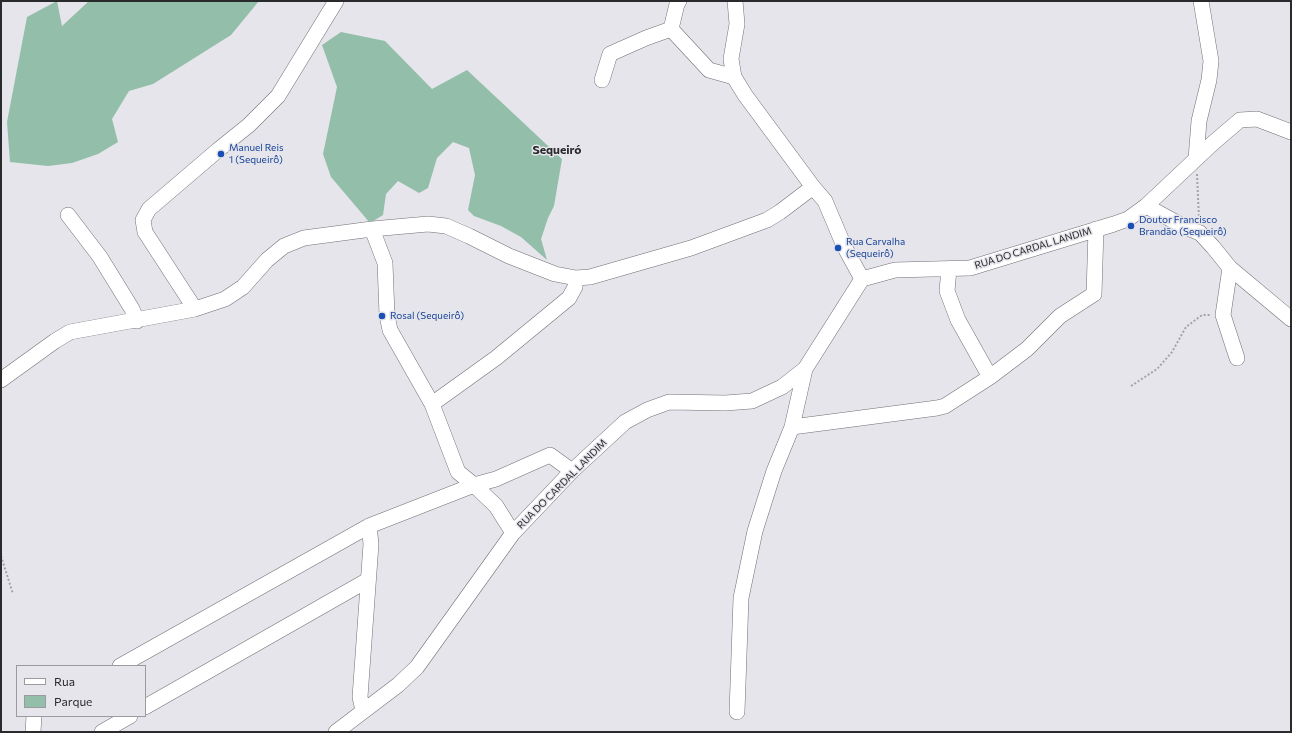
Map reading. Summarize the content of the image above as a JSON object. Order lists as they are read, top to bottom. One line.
{"streets":{"street":["RUA DO CARDAL LANDIM"]},"districts":["Sequeiró"],"places":["Manuel Reis 1 (Sequeirô)","Doutor Francisco Brandão (Sequeirô)","Rua Carvalha (Sequeirô)","Rosal (Sequeirô)"],"legend":["Rua","Parque"]}
